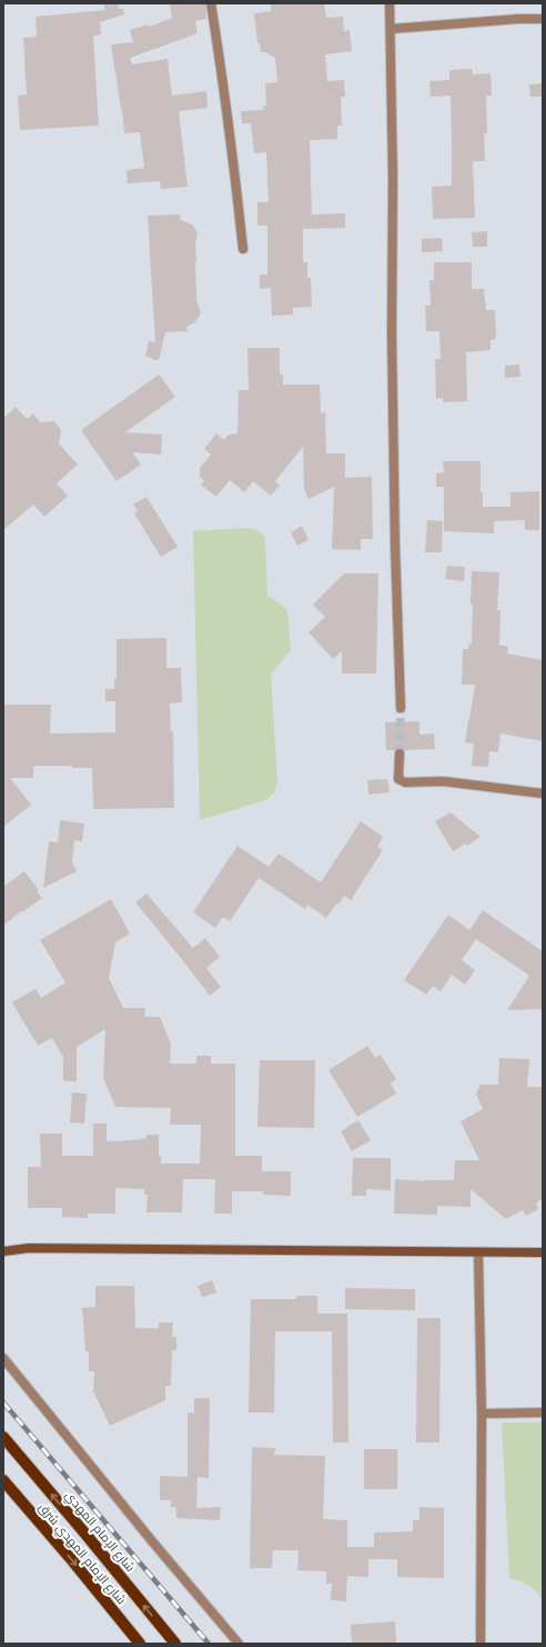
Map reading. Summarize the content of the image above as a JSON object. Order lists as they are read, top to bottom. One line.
{"streets":{"main road":["شارع الإمام المهدي","شارع الإمام المهدي شرق"]},"one_way":["شارع الإمام المهدي","شارع الإمام المهدي شرق"]}
